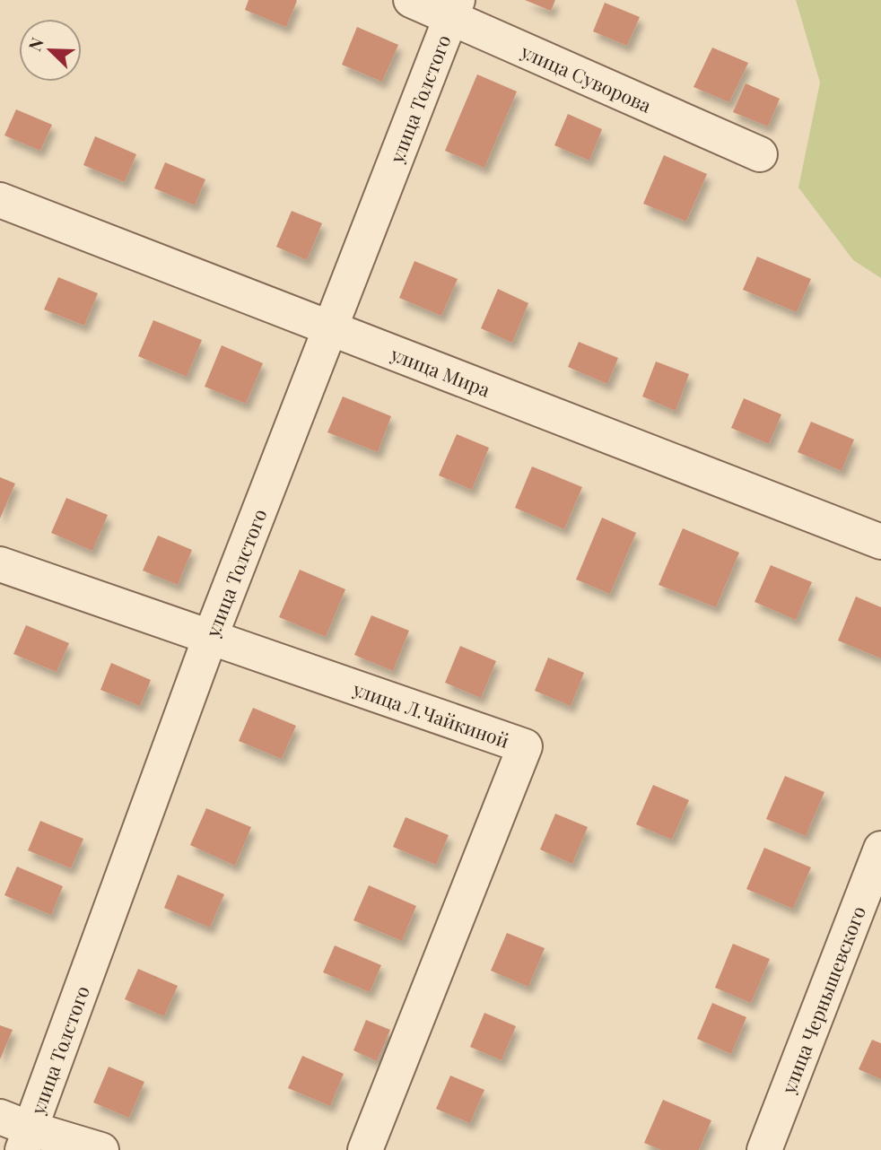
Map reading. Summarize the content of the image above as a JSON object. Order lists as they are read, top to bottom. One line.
{"streets":{"street":["улица Суворова","улица Толстого","улица Мира","улица Л.Чайкиной","улица Чернышевского"]},"crossings":[["улица Суворова","улица Толстого"],["улица Толстого","улица Мира"],["улица Толстого","улица Л.Чайкиной"]],"north":"top left"}
